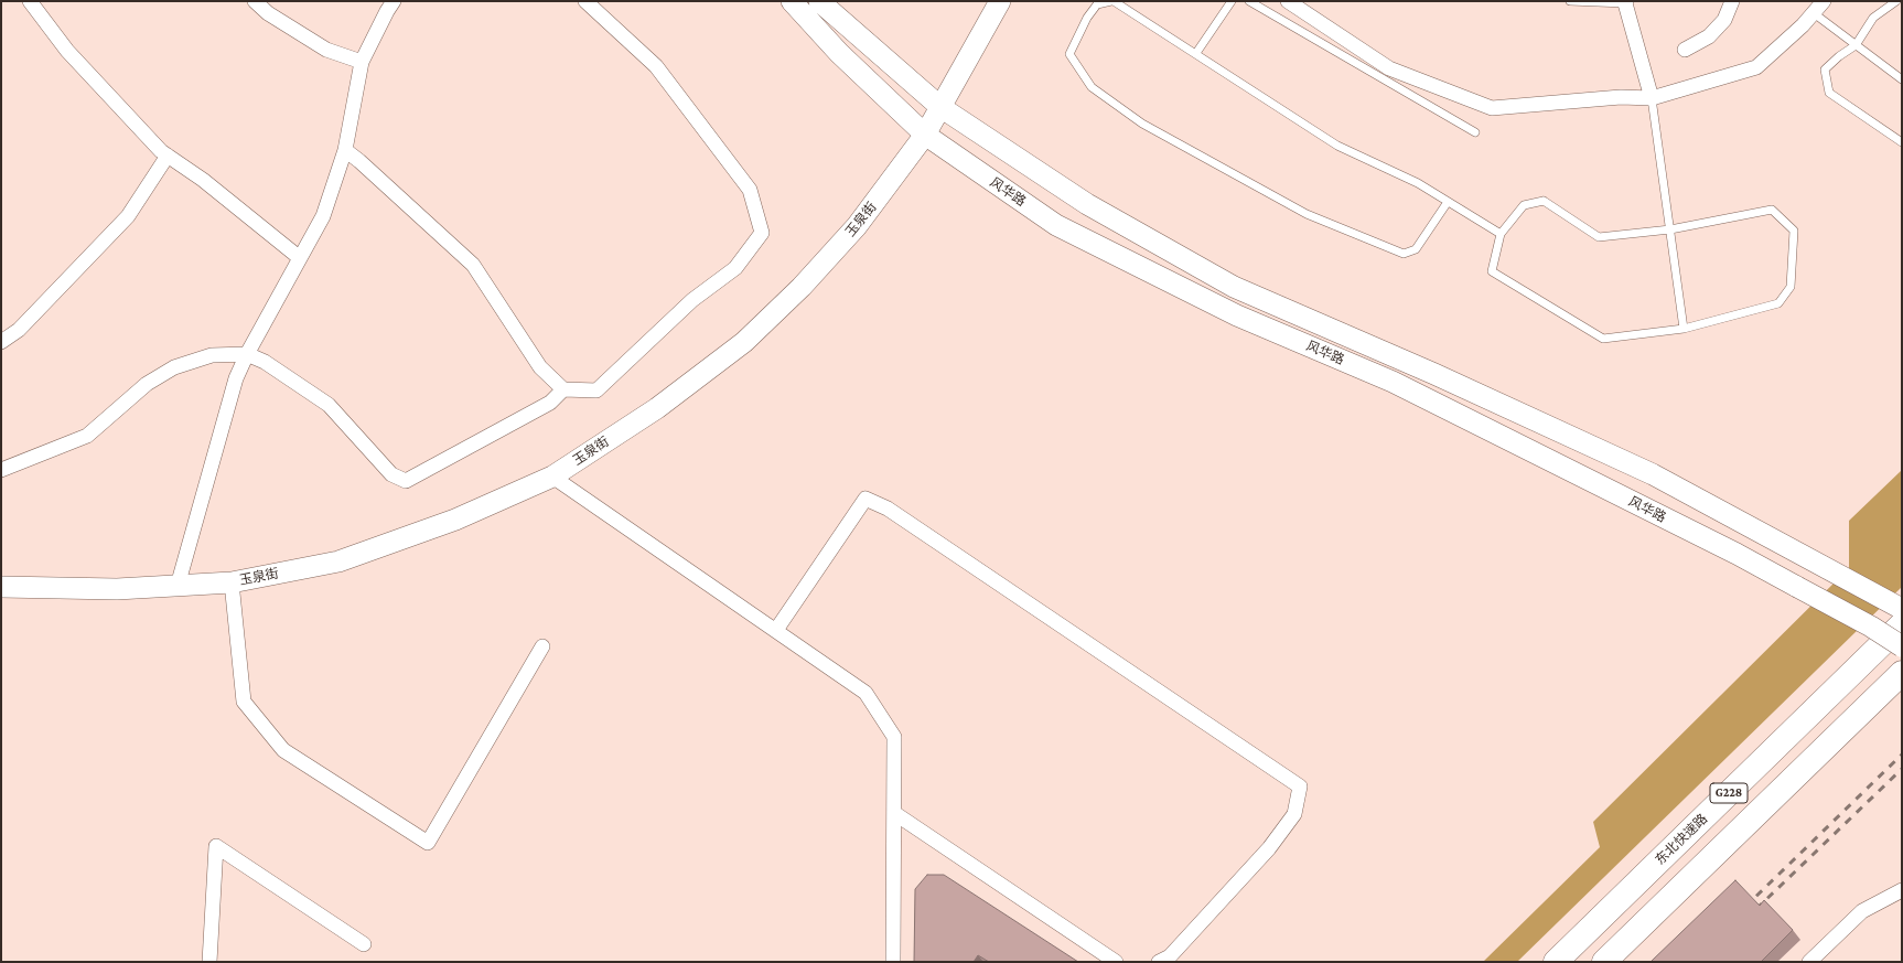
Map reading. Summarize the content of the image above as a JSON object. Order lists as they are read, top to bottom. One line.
{"streets":{"highway":["G228","东北快速路"],"street":["风华路","玉泉街"]},"crossings":[["风华路","玉泉街"]]}
